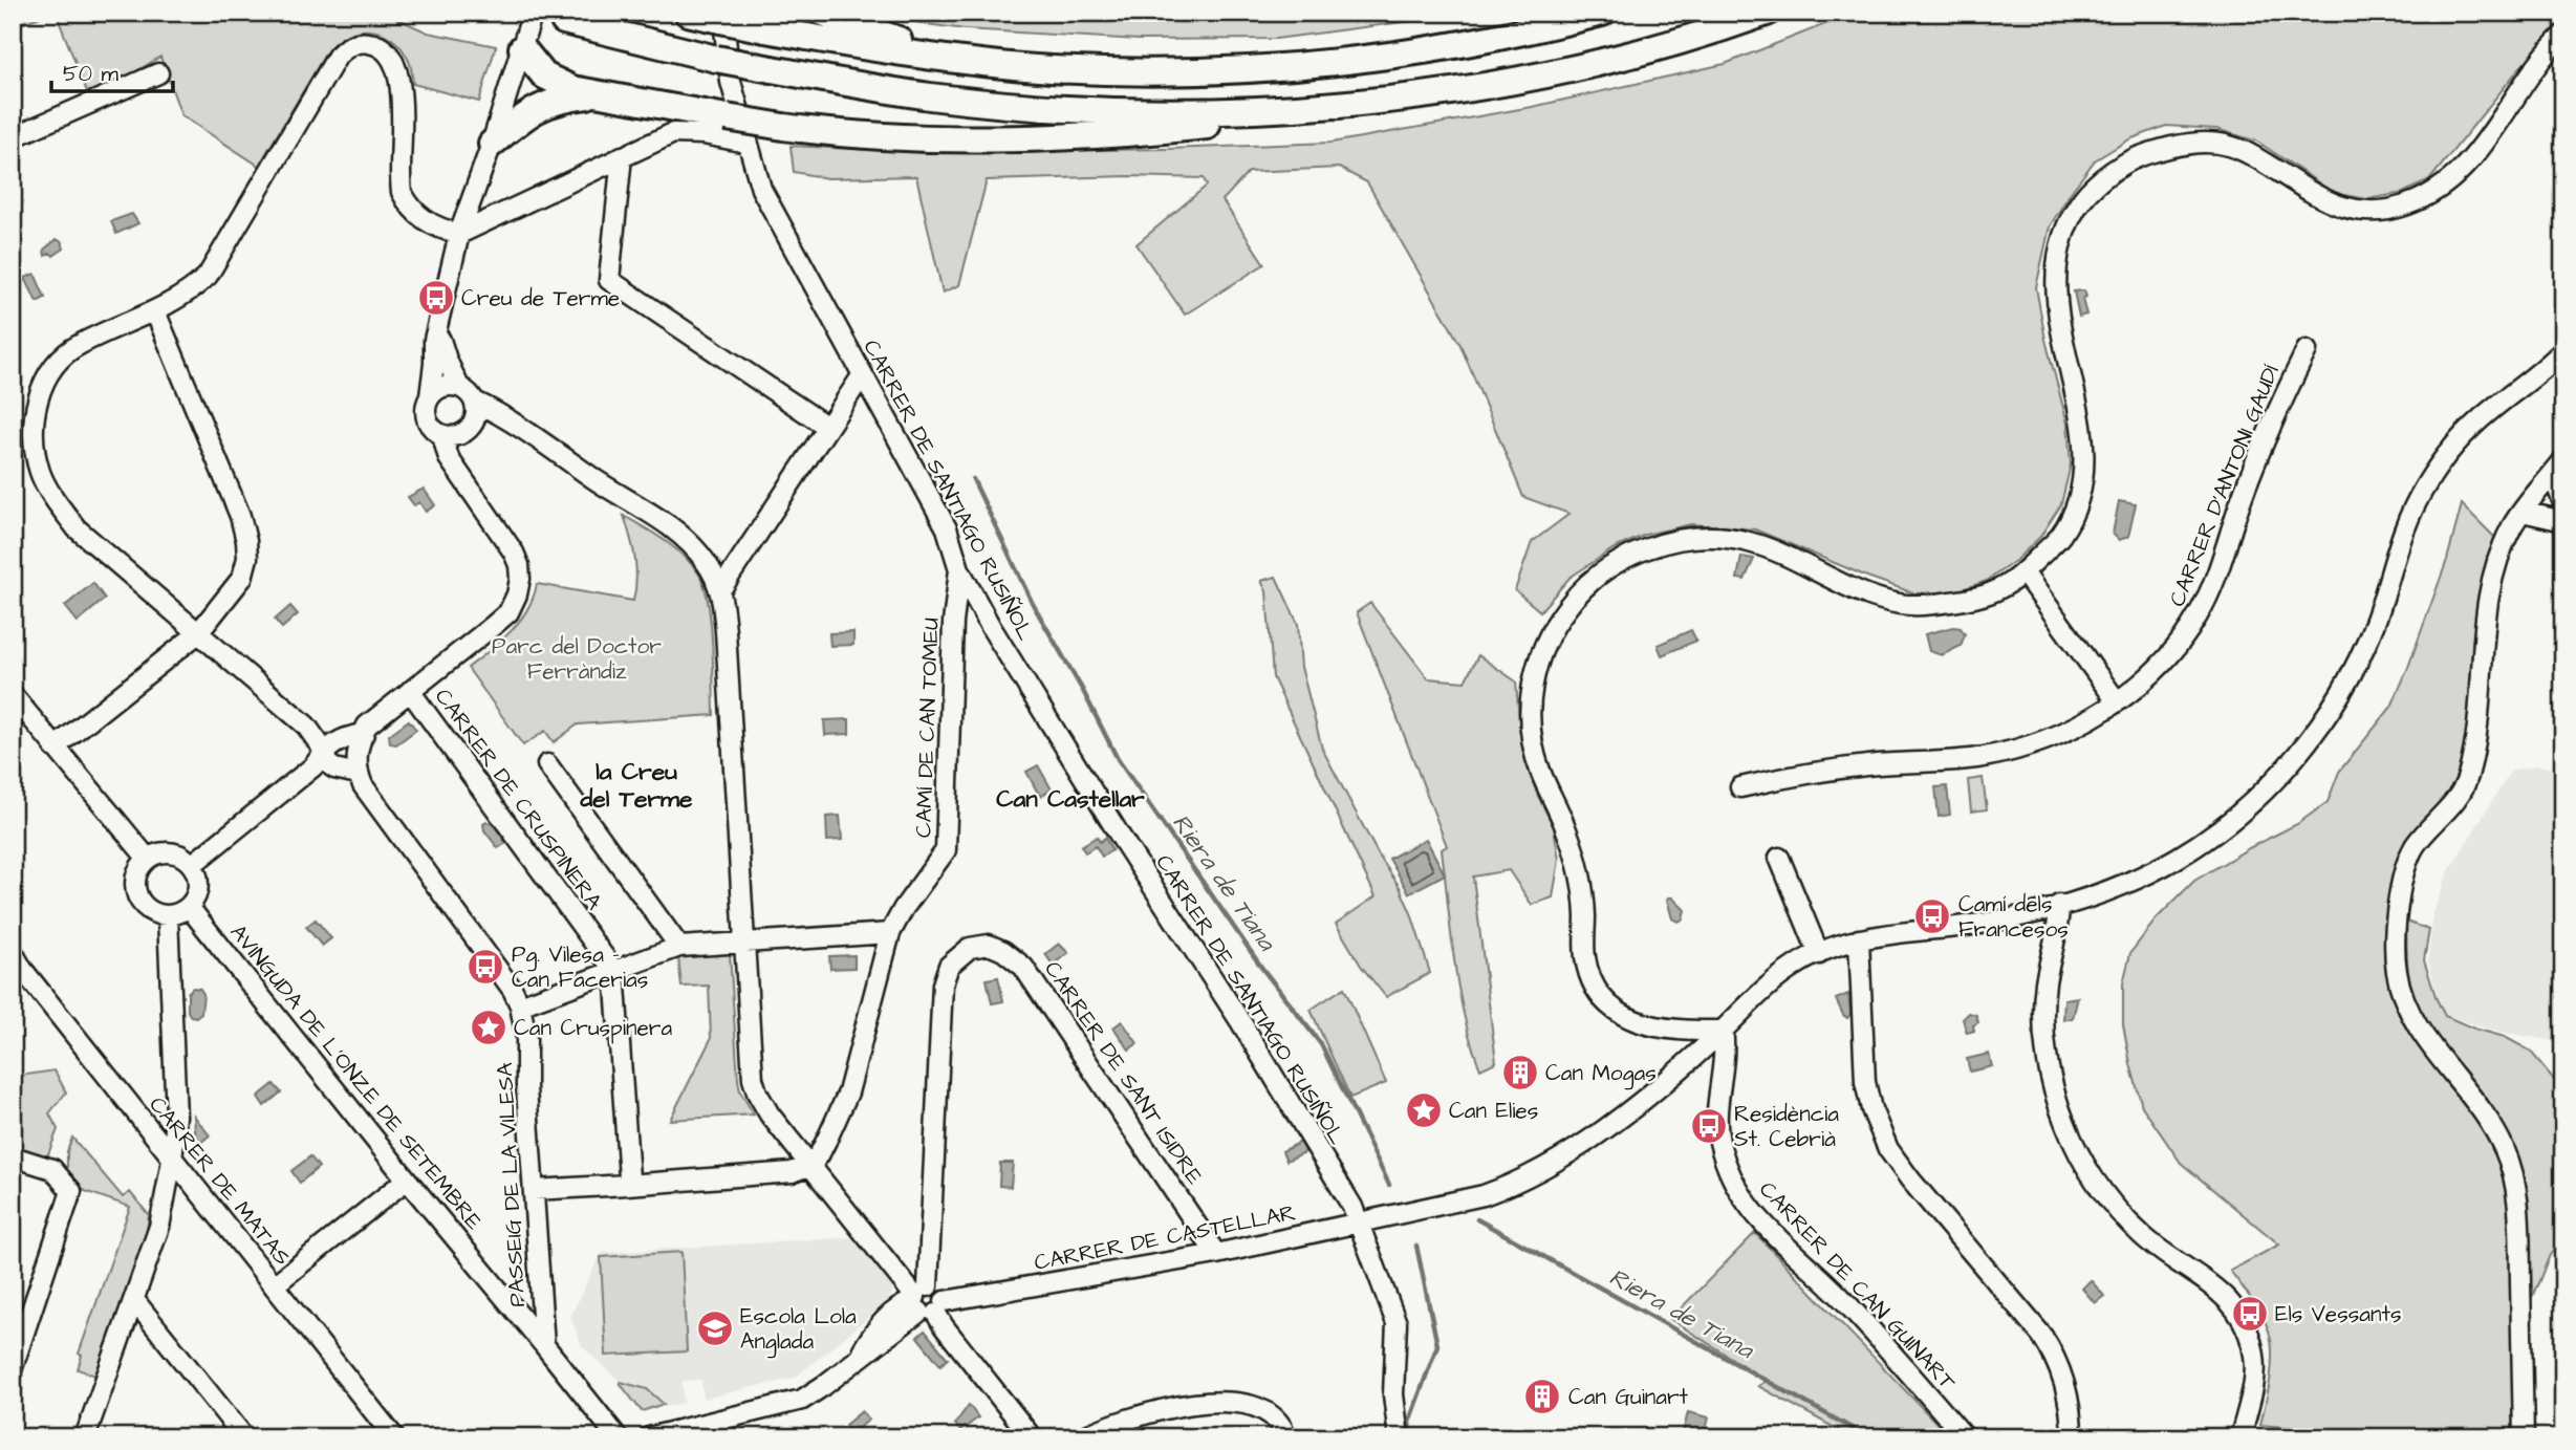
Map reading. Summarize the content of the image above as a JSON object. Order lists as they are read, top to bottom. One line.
{"streets":{"street":["CARRER D'ANTONI GAUDÍ","CARRER DE SANTIAGO RUSIÑOL","CAMÍ DE CAN TOMEU","CARRER DE CRUSPINERA","CARRER DE SANT ISIDRE","AVINGUDA DE L'ONZE DE SETEMBRE","CARRER DE MATAS","PASSEIG DE LA VILESA","CARRER DE CASTELLAR","CARRER DE CAN GUINART"]},"crossings":[["CARRER DE SANTIAGO RUSIÑOL","CAMÍ DE CAN TOMEU"],["CARRER DE SANTIAGO RUSIÑOL","CARRER DE CASTELLAR"],["CARRER DE SANT ISIDRE","CARRER DE CASTELLAR"],["AVINGUDA DE L'ONZE DE SETEMBRE","PASSEIG DE LA VILESA"],["CARRER DE CASTELLAR","CARRER DE CAN GUINART"]],"districts":["la Creu del Terme","Can Castellar"],"water":["Riera de Tiana"],"parks":["Parc del Doctor Ferràndiz"],"places":{"bus stop":["Creu de Terme","Camí dels Francesos","Pg. Vilesa - Can Facerias","Residència St. Cebrià","Els Vessants"],"place":["Can Cruspinera","Can Elies"],"building":["Can Mogas","Can Guinart"],"school or university":["Escola Lola Anglada"]},"scale_bar":"50 m"}
